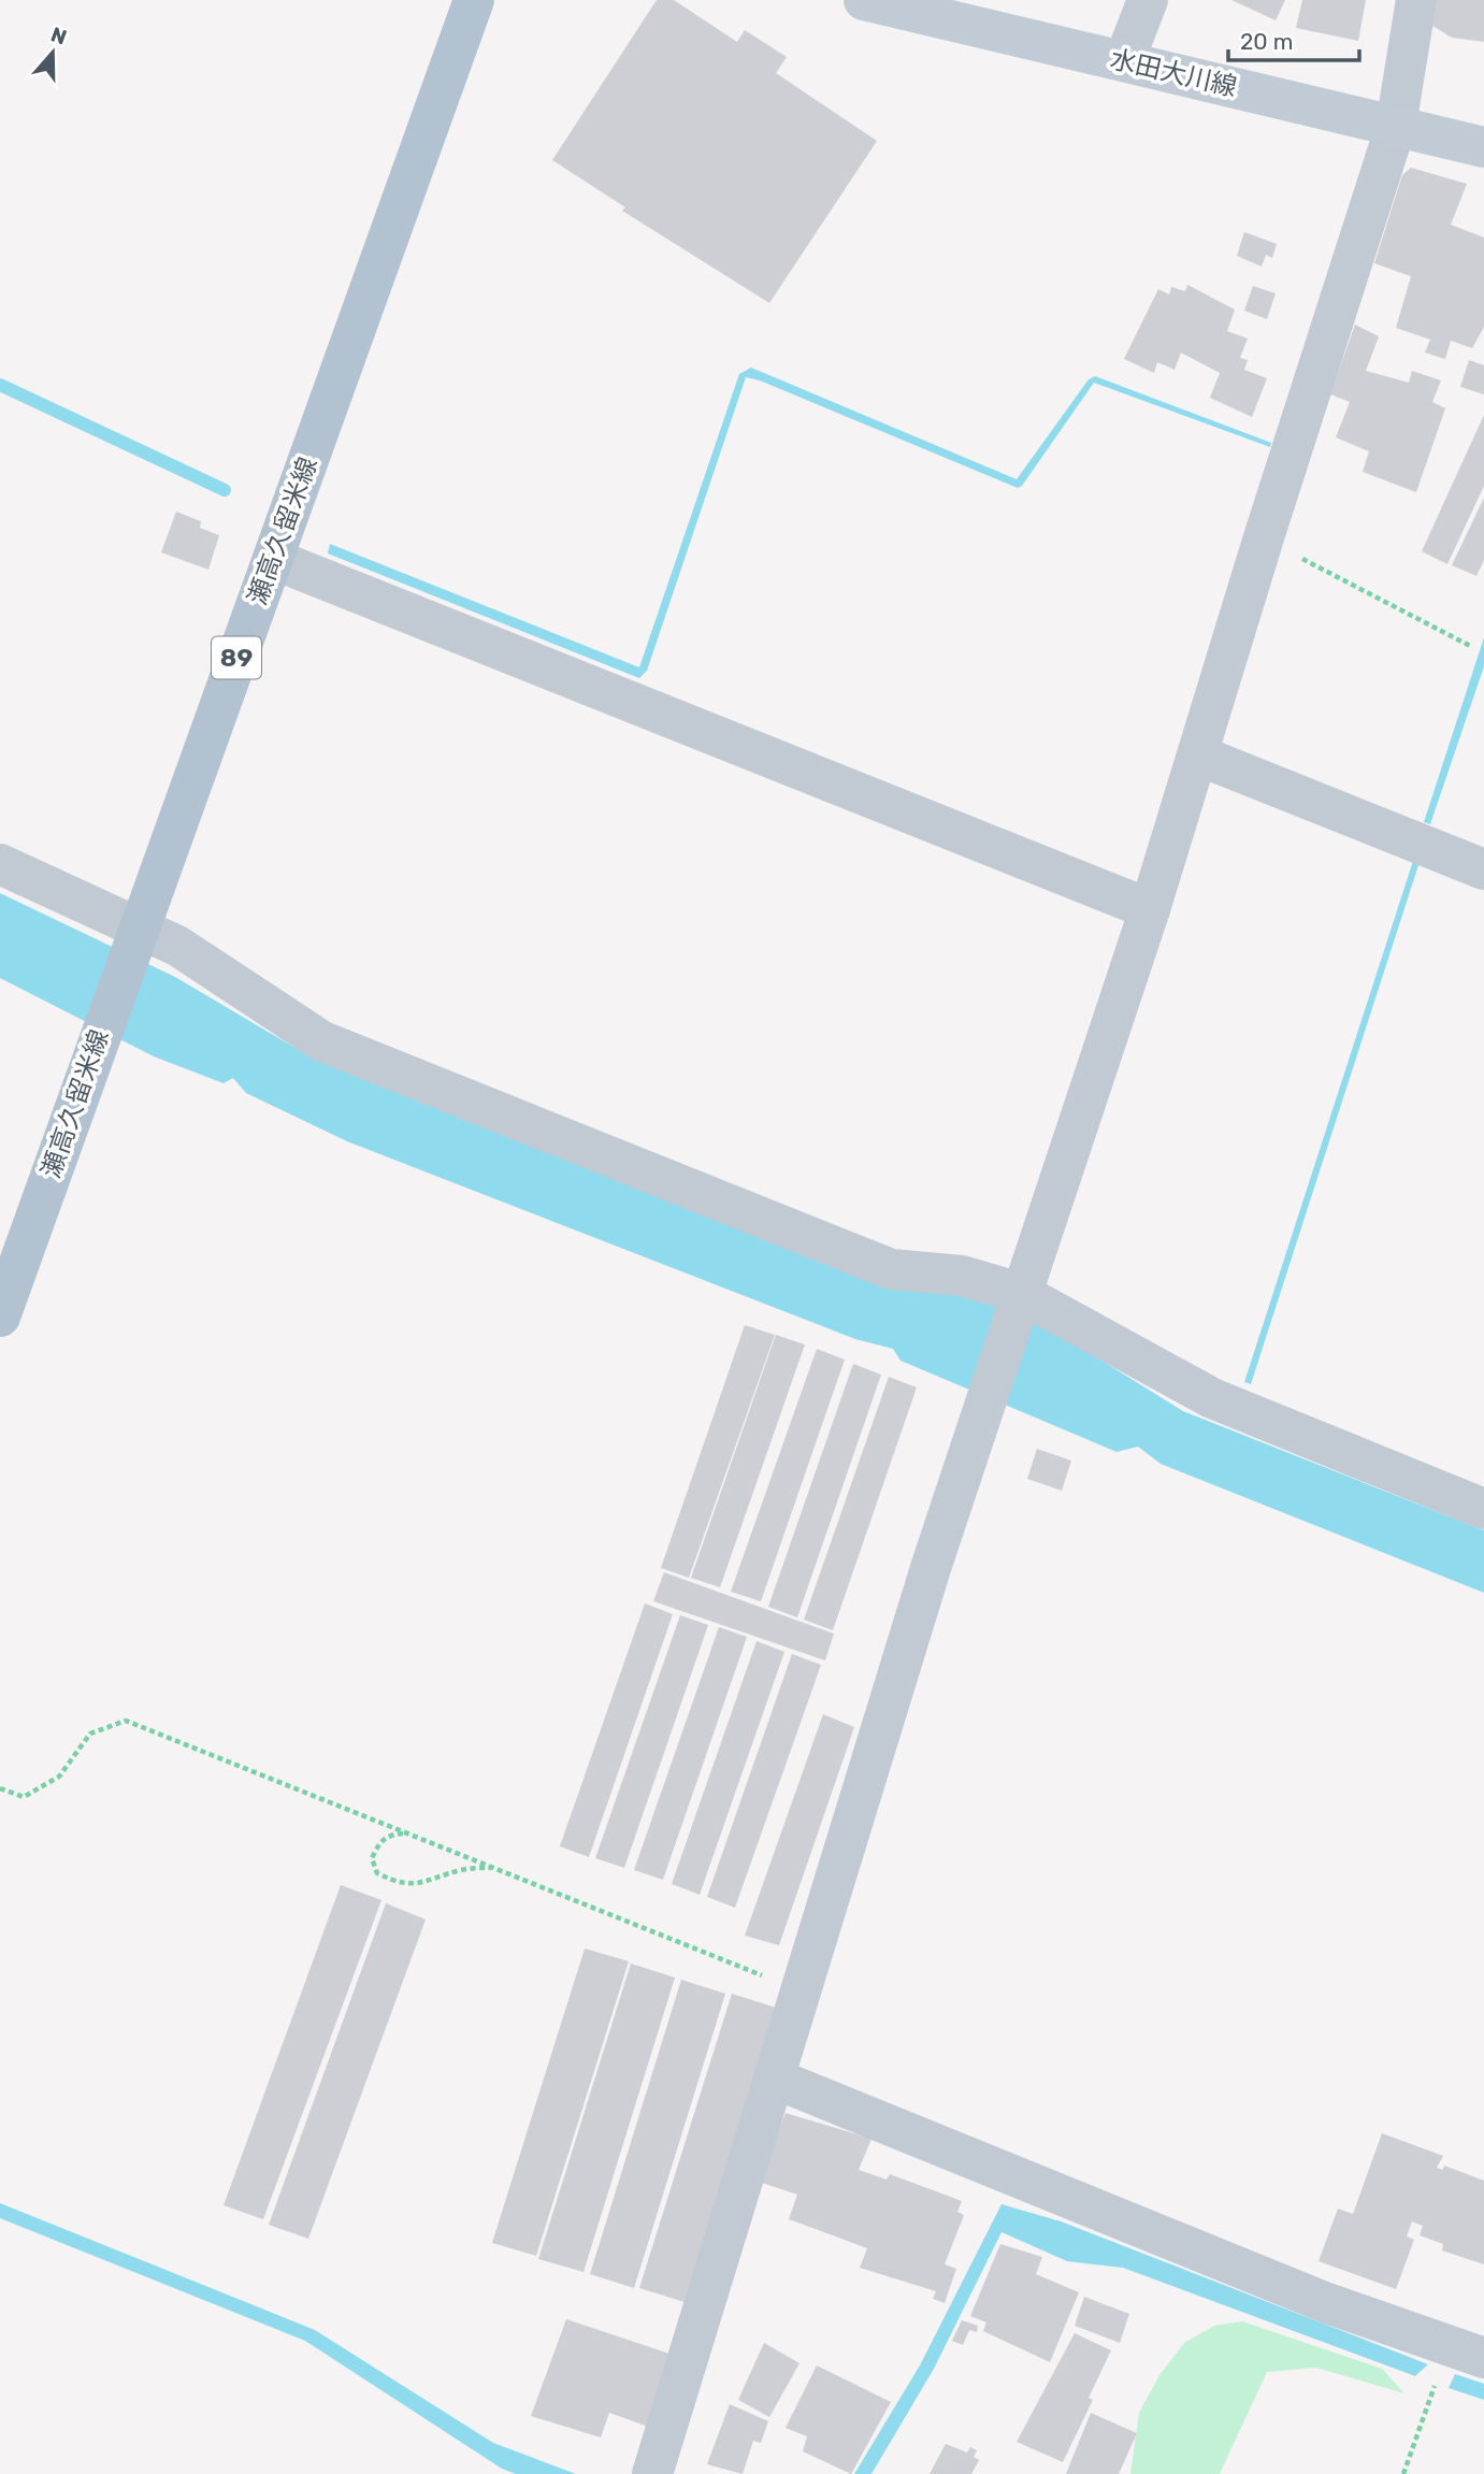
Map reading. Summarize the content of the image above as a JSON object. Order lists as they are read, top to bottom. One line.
{"streets":{"main road":["水田大川線","瀬高久留米線","89"]},"scale_bar":"20 m","north":"top"}
